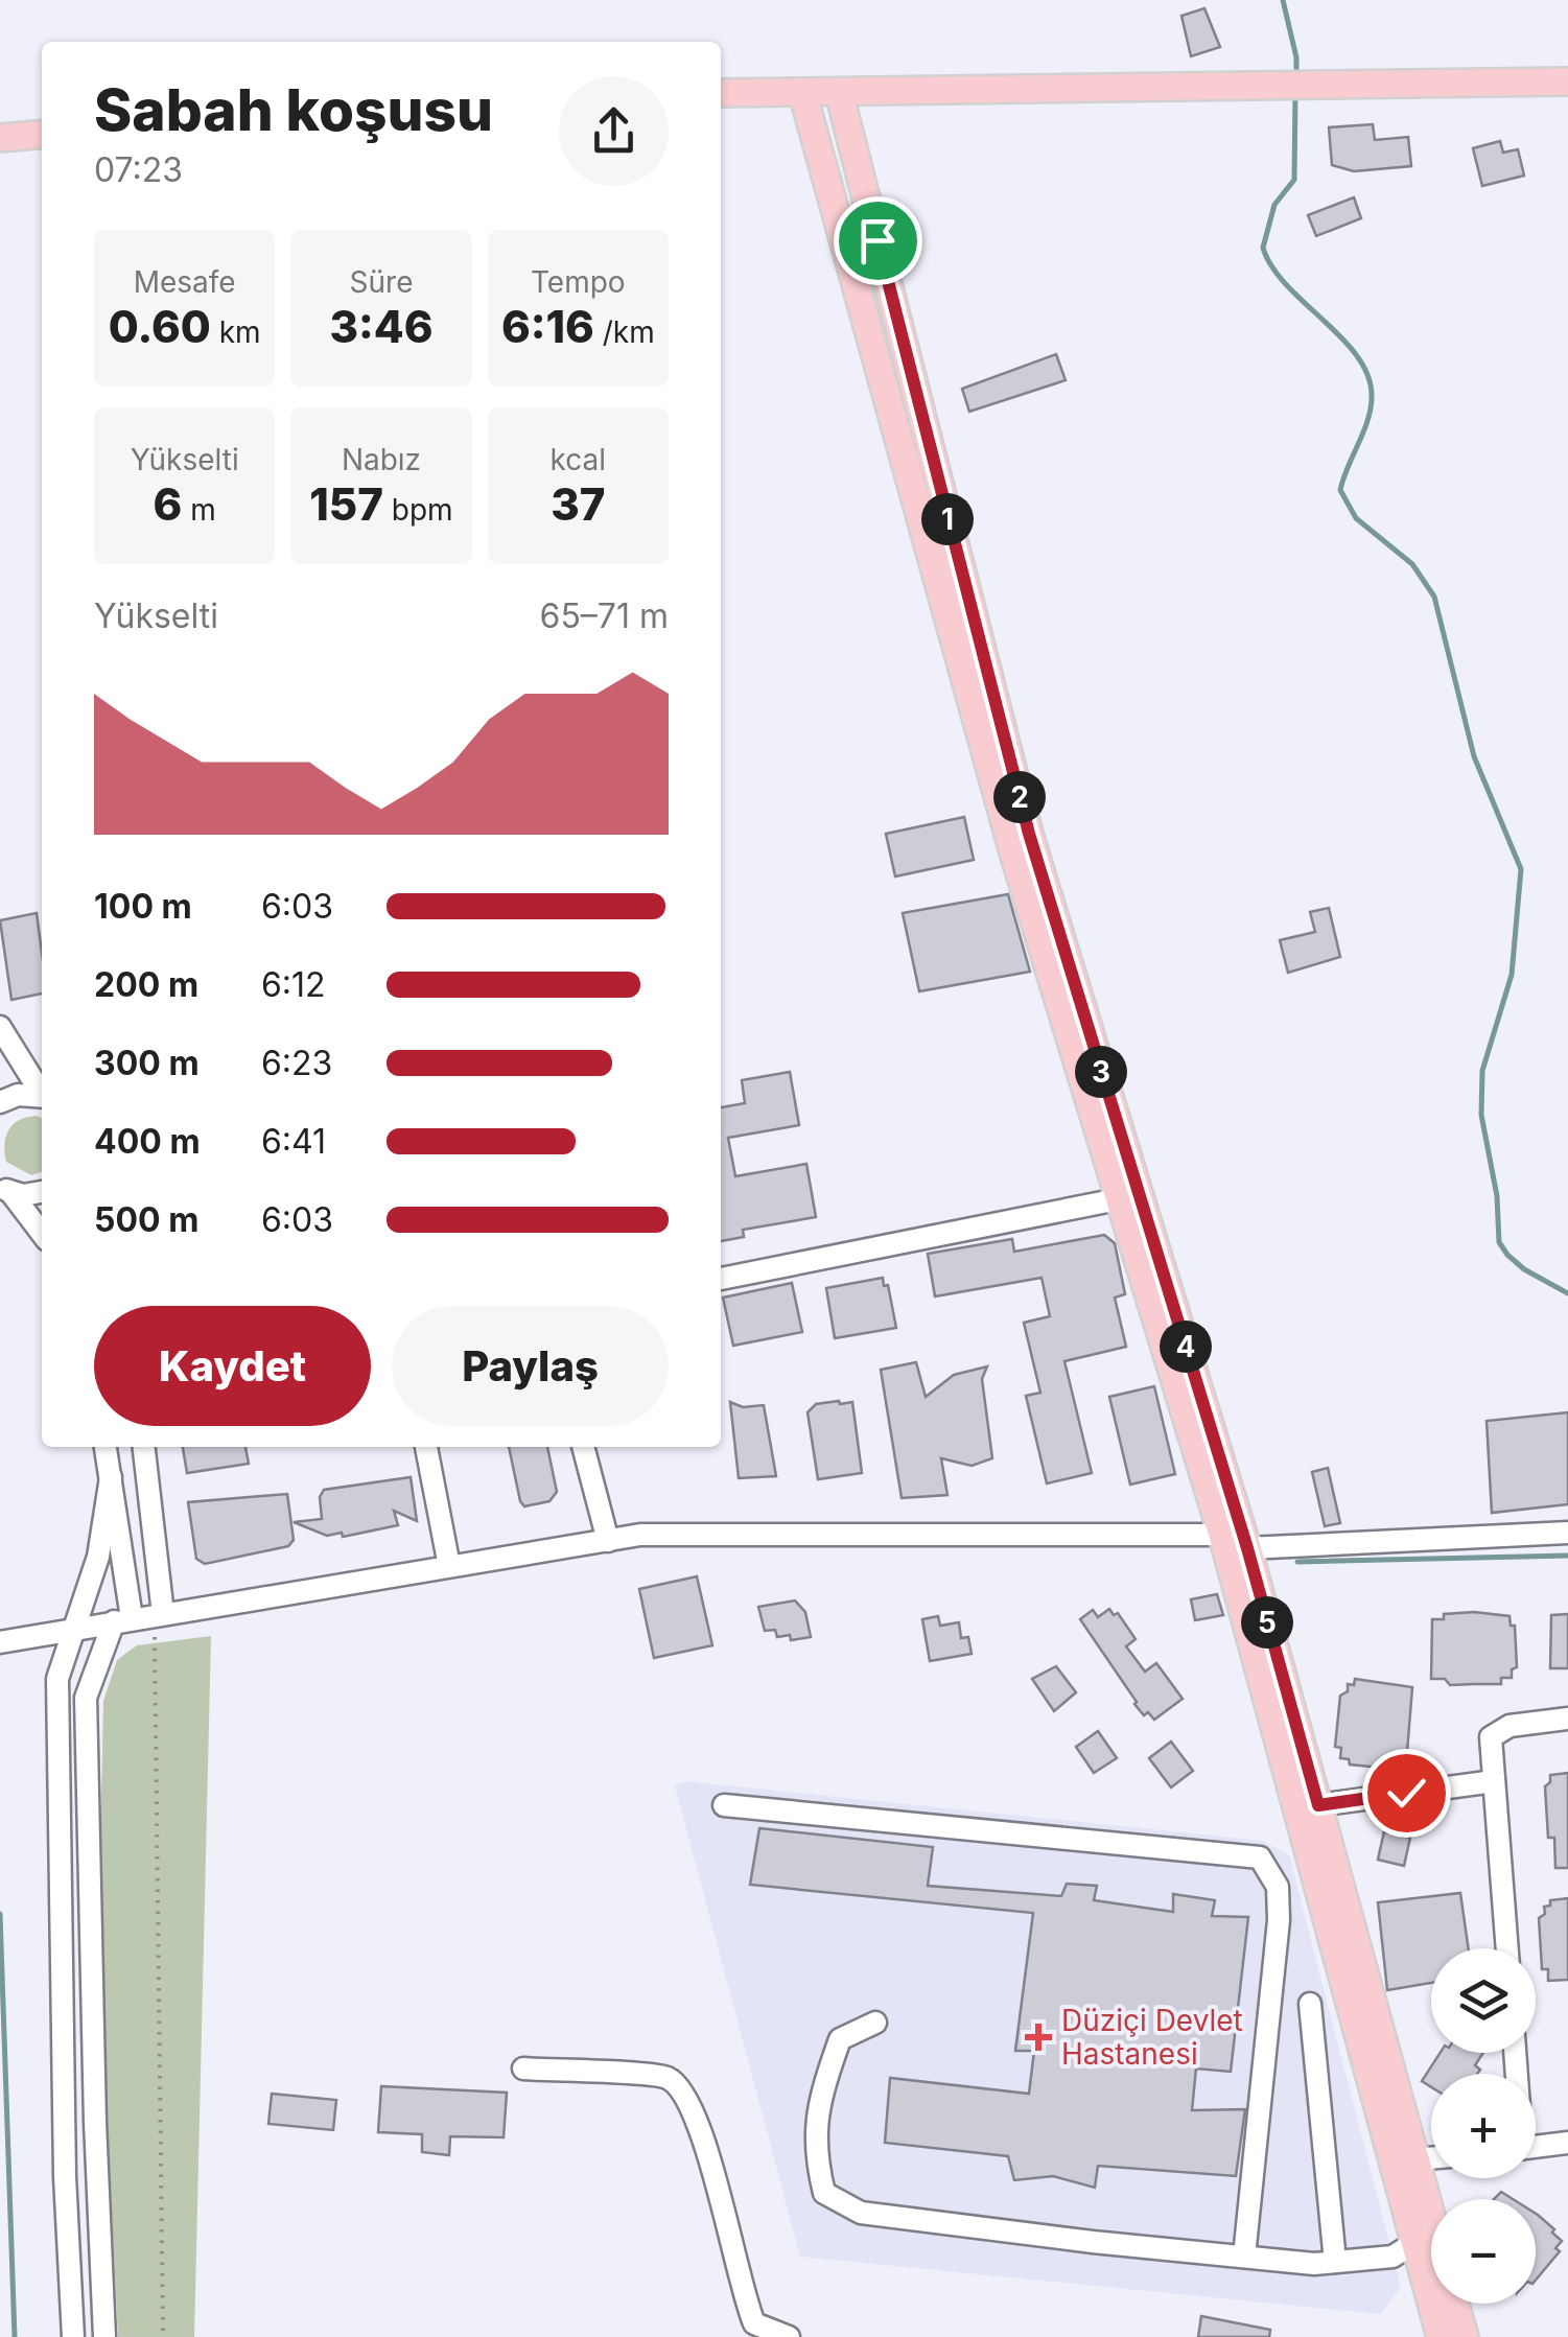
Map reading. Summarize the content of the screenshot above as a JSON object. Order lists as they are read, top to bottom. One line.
{"places":{"health":["Düziçi Devlet Hastanesi"]},"page":{"heading":["Sabah koşusu","07:23"],"stats":[["Mesafe","0.60 km"],["Süre","3:46"],["Tempo","6:16 /km"],["Yükselti","6 m"],["Nabız","157 bpm"],["kcal","37"]],"pins":["1","2","3","4","5"],"chart":["Yükselti","65–71 m"],"list":[{"name":"100 m","note":"6:03"},{"name":"200 m","note":"6:12"},{"name":"300 m","note":"6:23"},{"name":"400 m","note":"6:41"},{"name":"500 m","note":"6:03"}],"buttons":["Kaydet","Paylaş"],"map_buttons":["+","−"]}}
